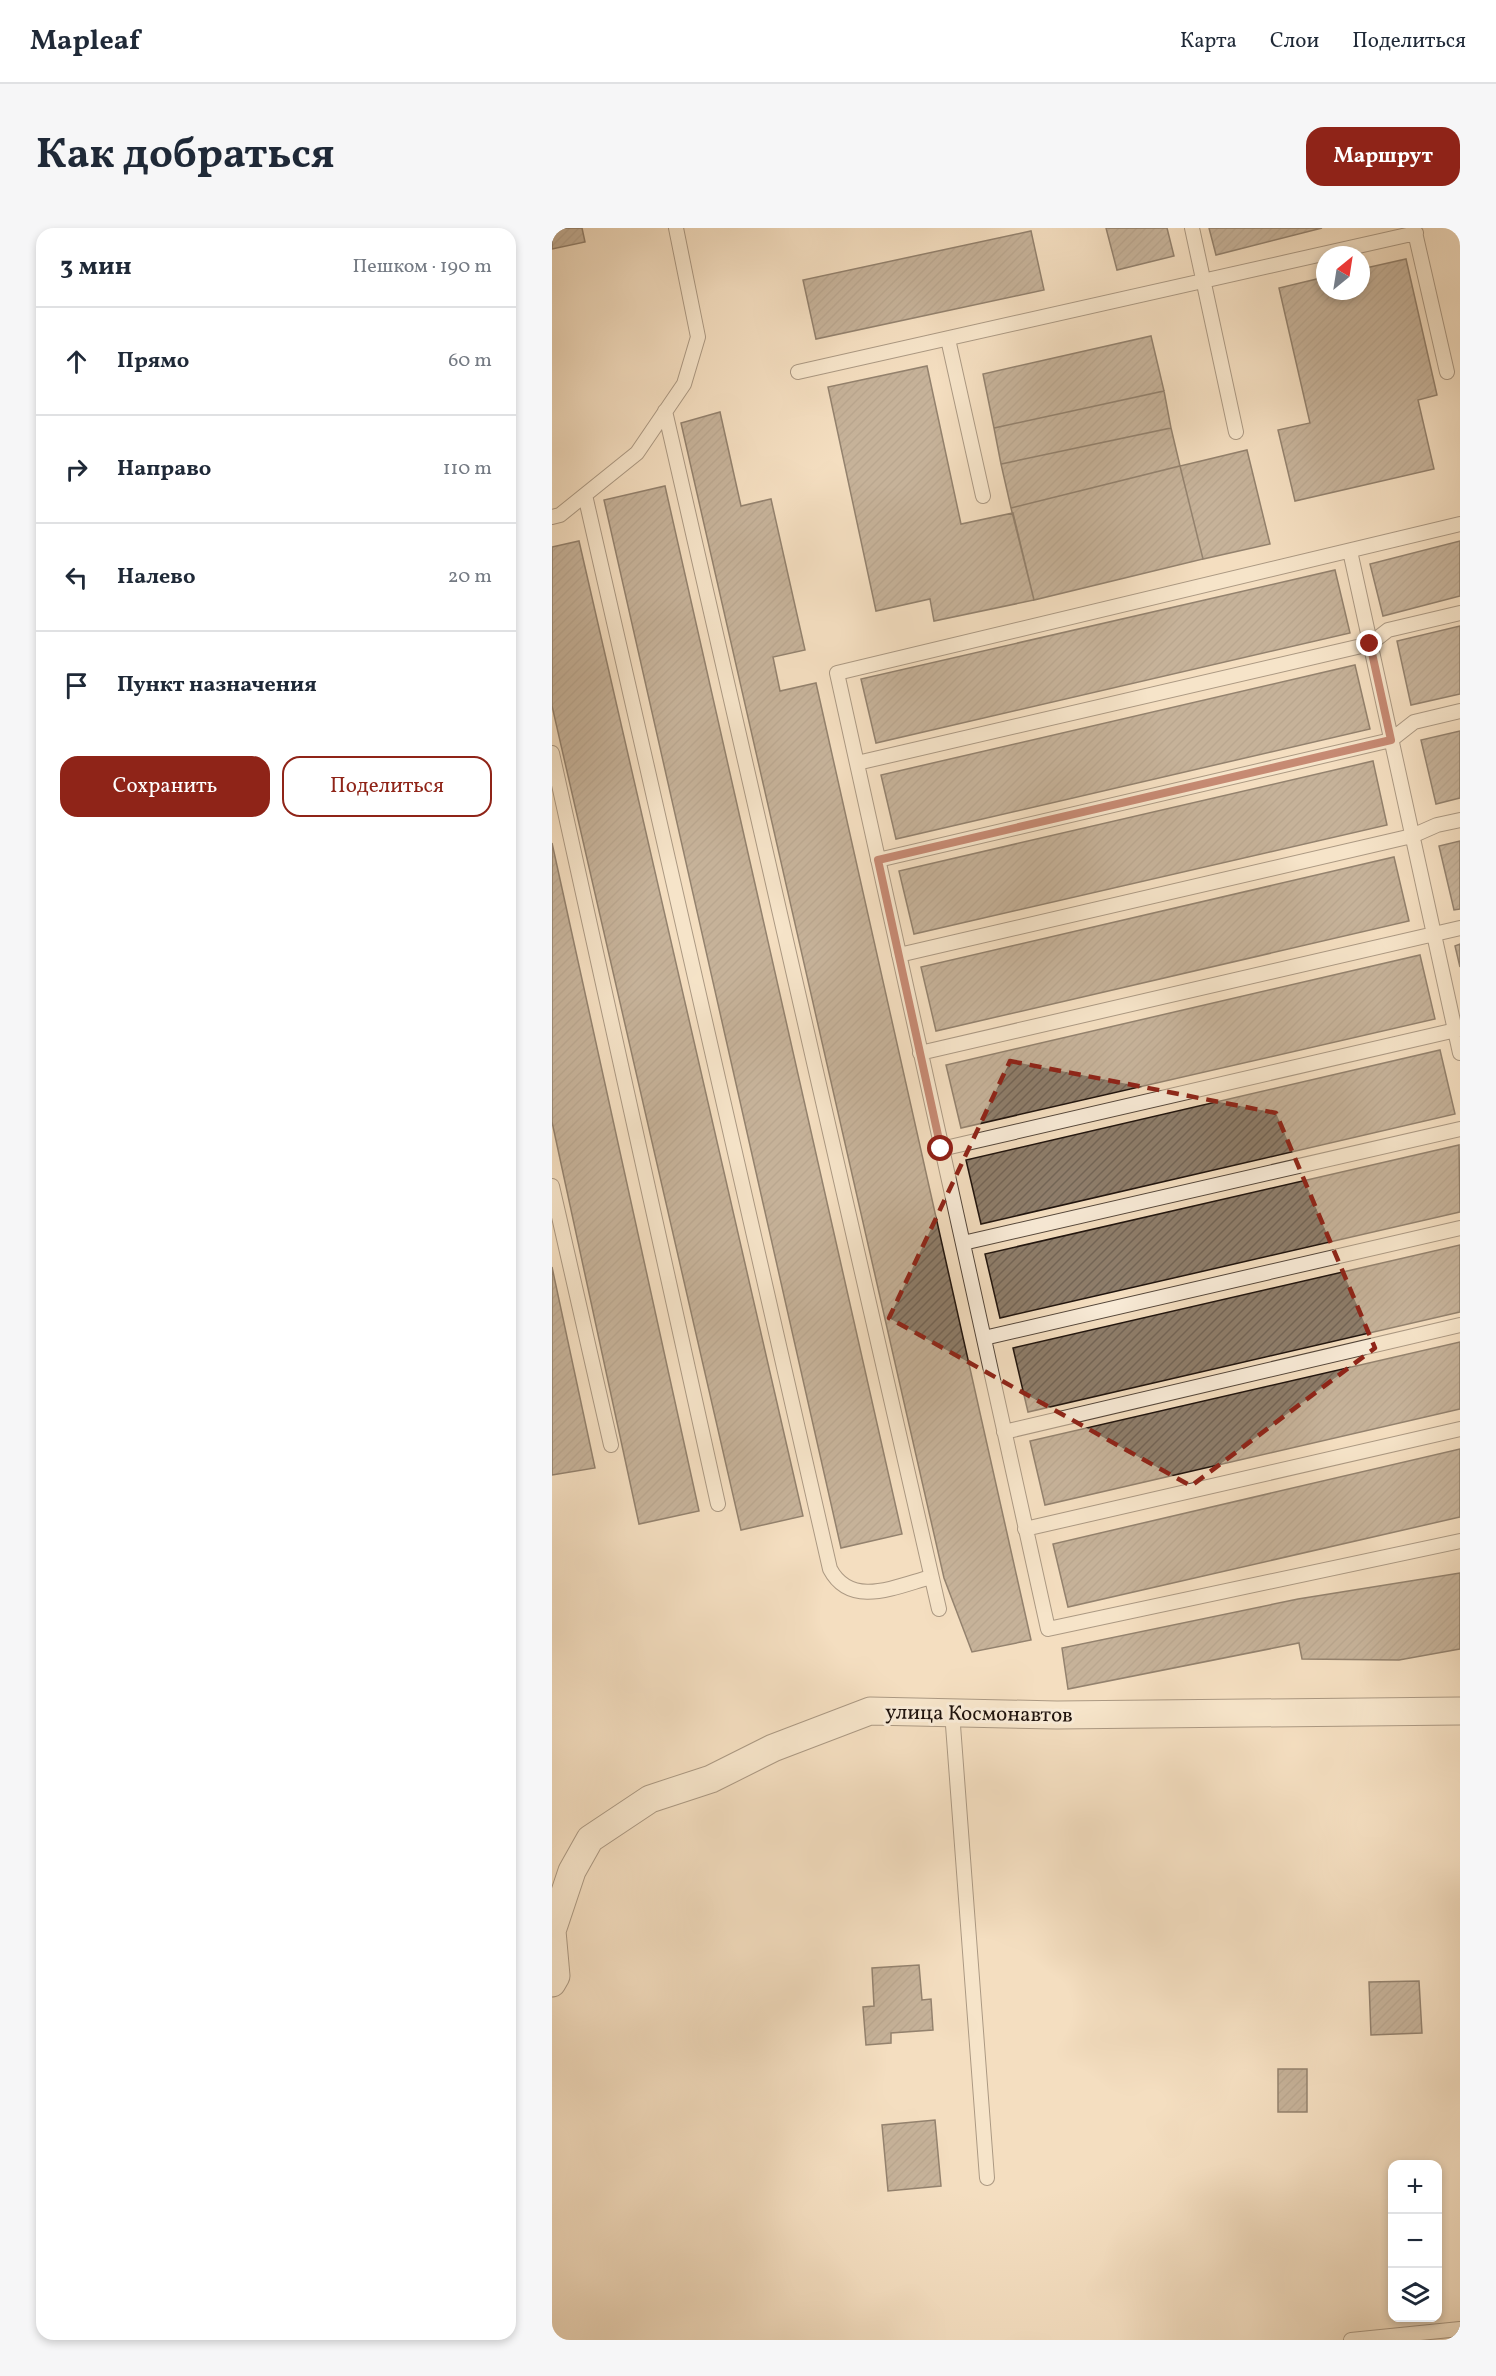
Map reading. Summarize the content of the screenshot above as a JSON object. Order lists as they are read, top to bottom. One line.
{"streets":{"street":["улица Космонавтов"]},"north":"top right","page":{"header":"Mapleaf","nav":["Карта","Слои","Поделиться"],"title":"Как добраться","buttons":["Маршрут",["Сохранить","Поделиться"]],"heading":["3 мин","Пешком · 190 m"],"list":[["Прямо","60 m"],["Направо","110 m"],["Налево","20 m"],"Пункт назначения"],"map_buttons":["+","−"]}}
